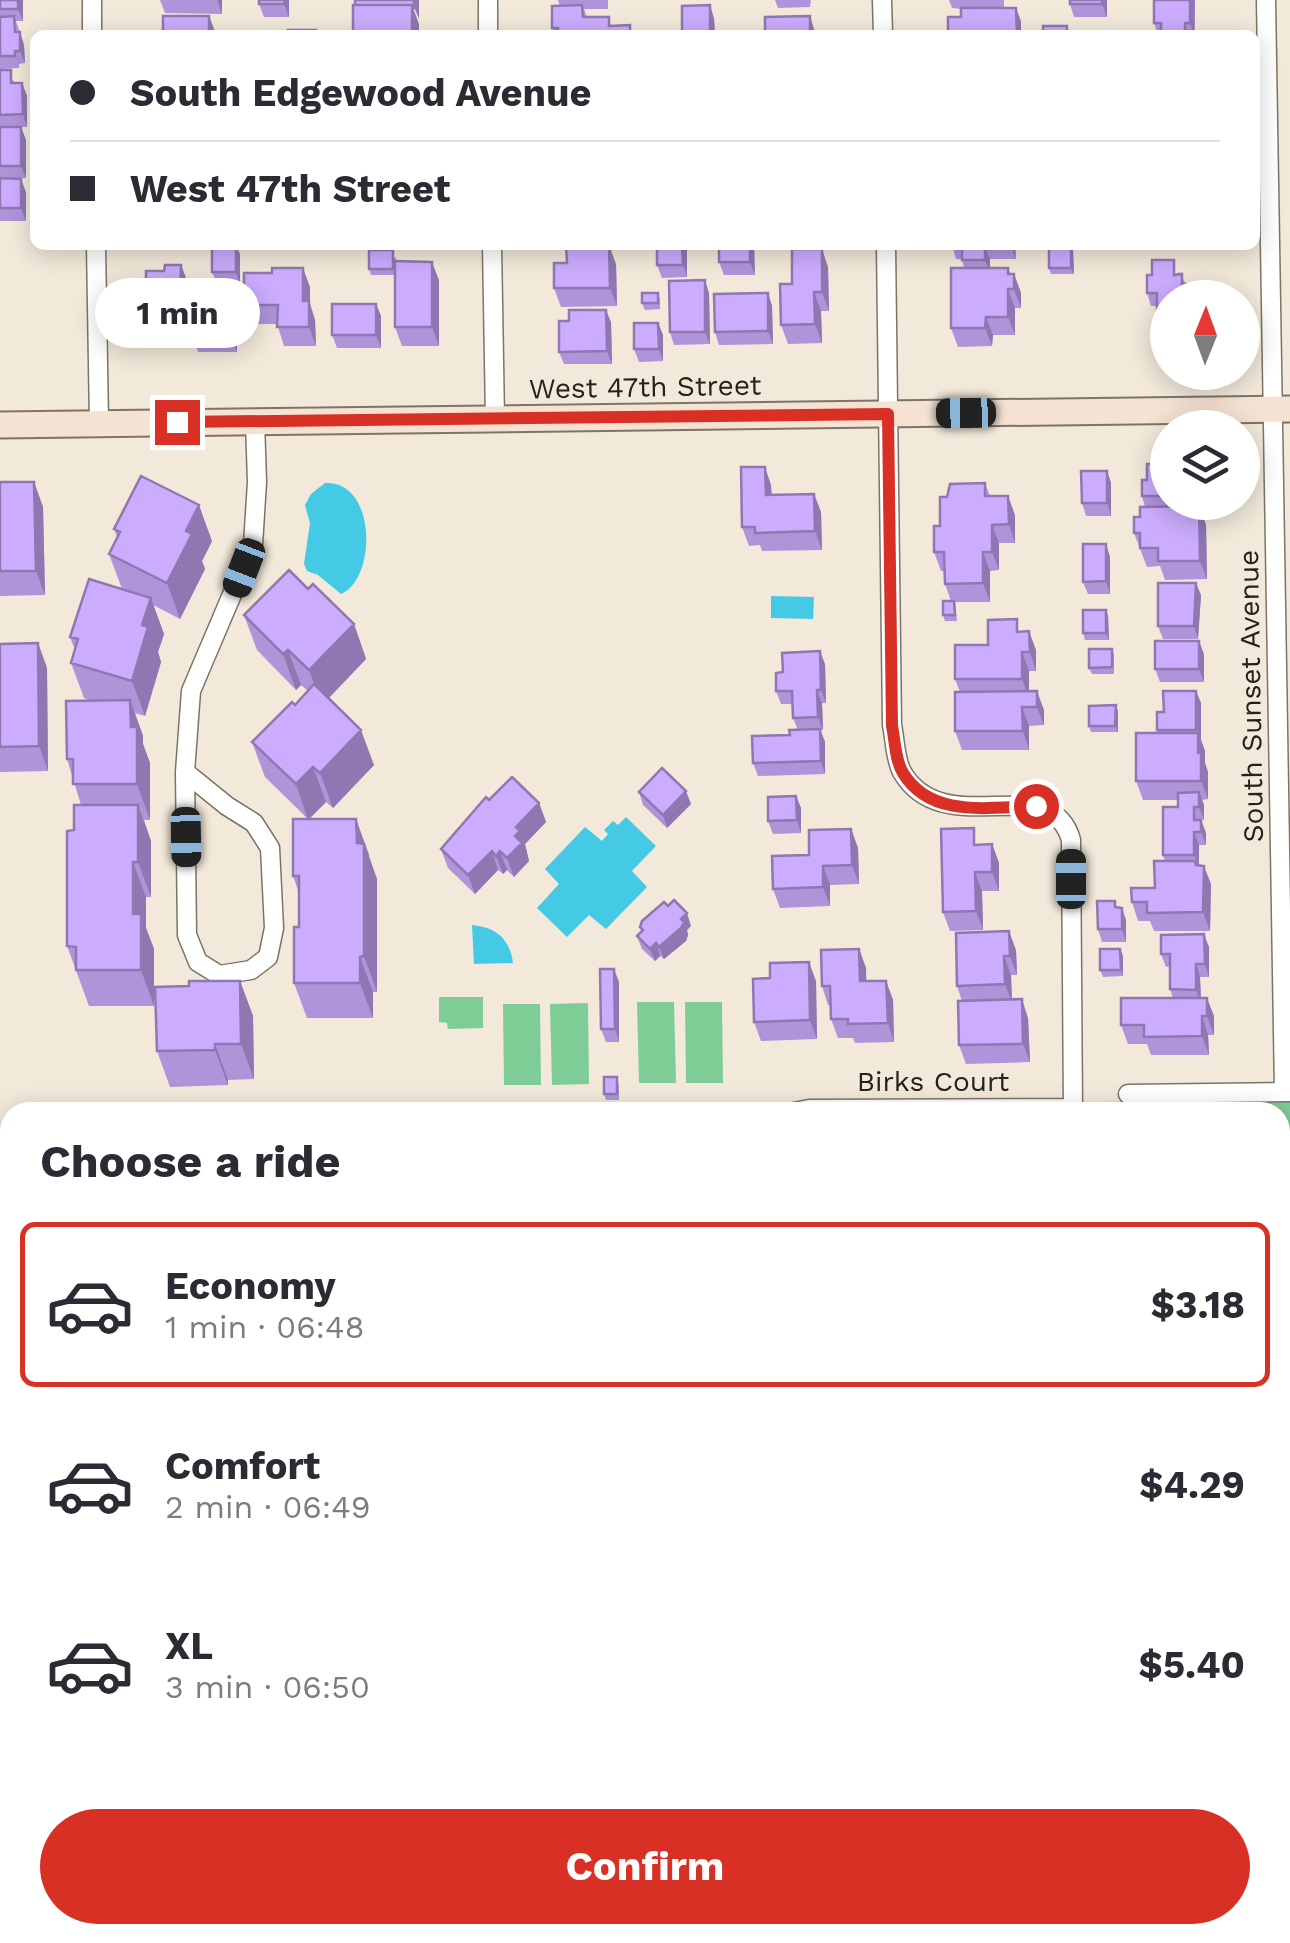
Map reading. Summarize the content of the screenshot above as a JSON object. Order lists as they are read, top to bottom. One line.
{"streets":{"main road":["West 47th Street"],"street":["South Sunset Avenue"]},"crossings":[["West 47th Street","South Sunset Avenue"]],"north":"top","page":{"banner":["South Edgewood Avenue","West 47th Street"],"bubble":"1 min","heading":"Choose a ride","list":[{"name":"Economy","note":"1 min · 06:48","value":"$3.18"},{"name":"Comfort","note":"2 min · 06:49","value":"$4.29"},{"name":"XL","note":"3 min · 06:50","value":"$5.40"}],"buttons":"Confirm"}}
